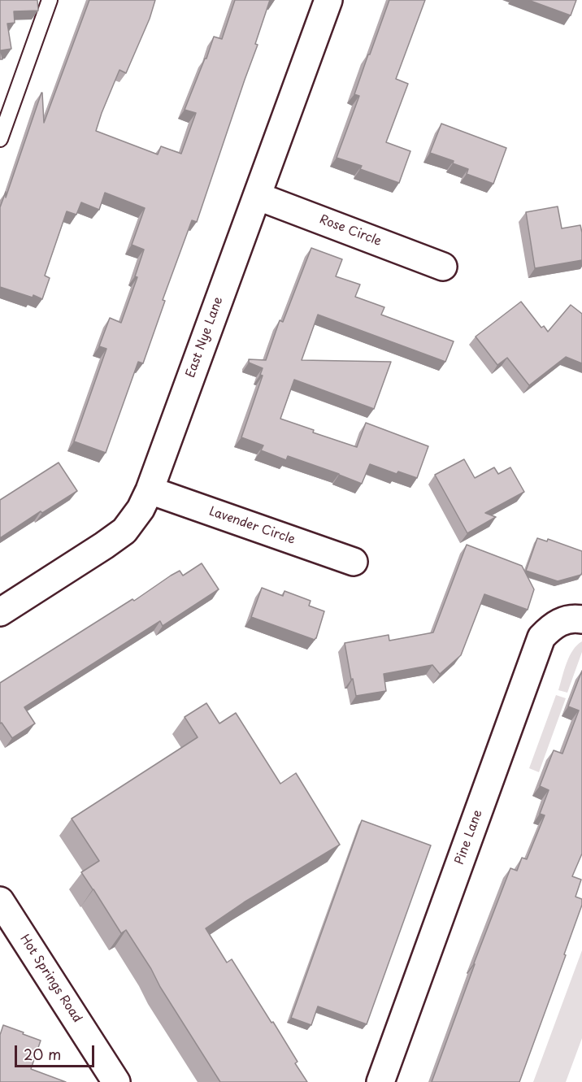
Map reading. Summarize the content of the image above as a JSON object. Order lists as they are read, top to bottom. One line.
{"streets":{"street":["Rose Circle","East Nye Lane","Lavender Circle","Pine Lane","Hot Springs Road"]},"crossings":[["Rose Circle","East Nye Lane"],["East Nye Lane","Lavender Circle"]],"scale_bar":"20 m"}
